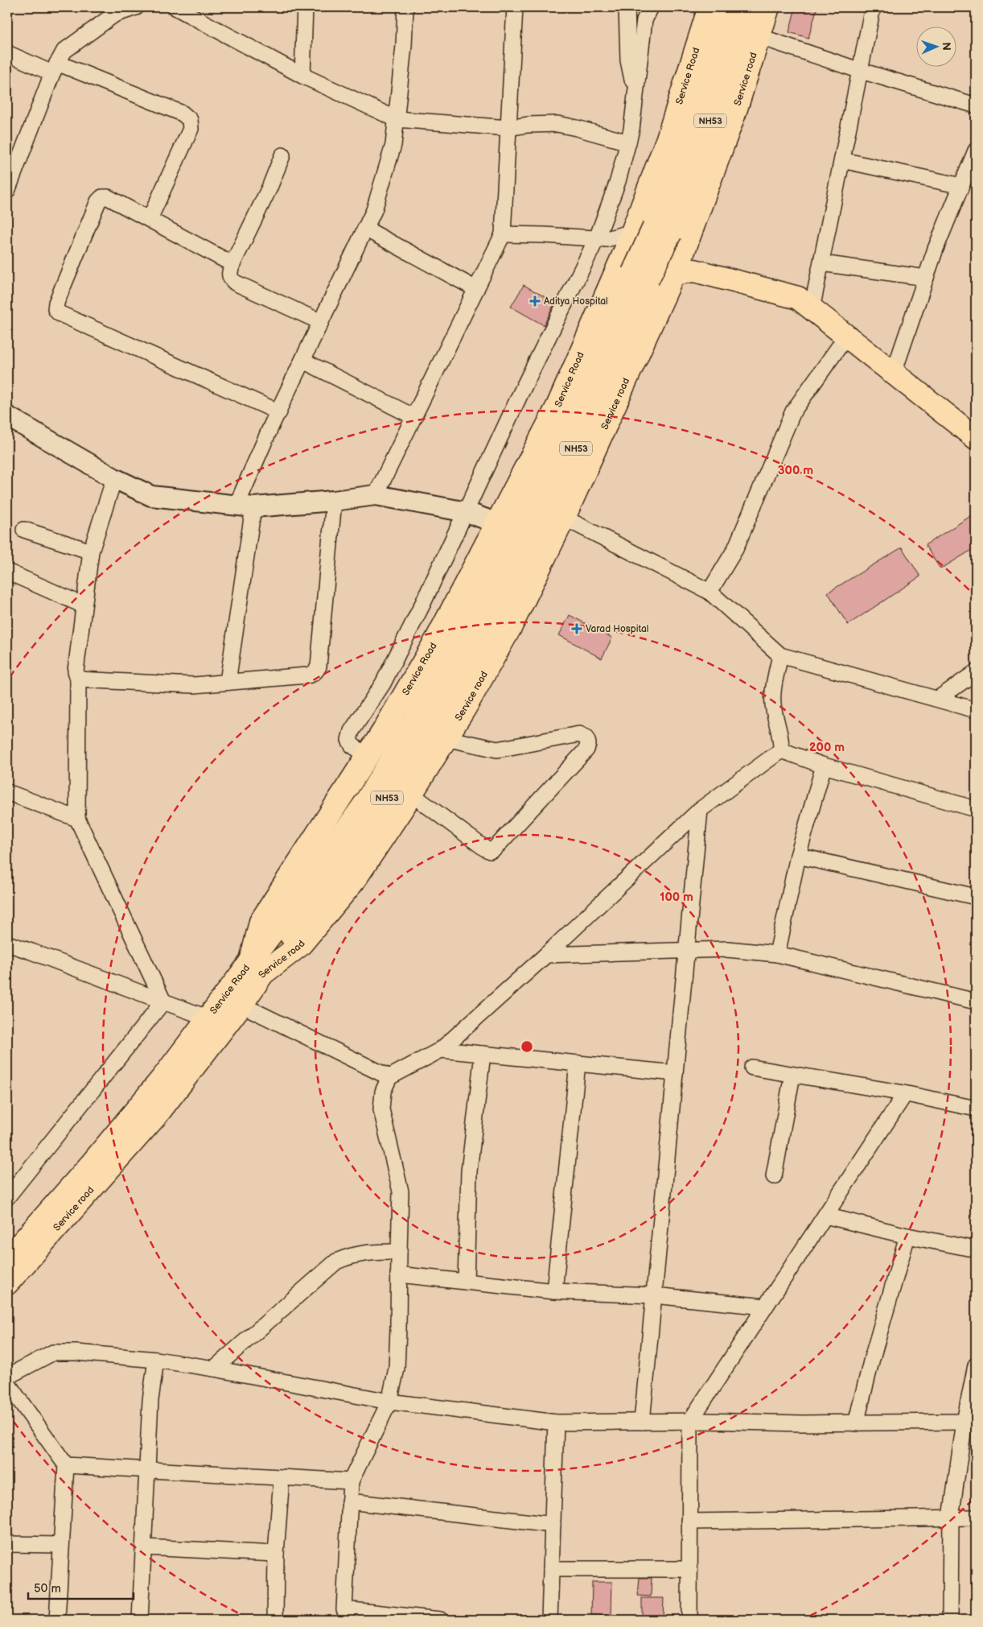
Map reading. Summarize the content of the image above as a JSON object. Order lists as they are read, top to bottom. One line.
{"streets":{"main road":["Service Road","Service road","NH53"]},"crossings":[["Service Road","Service road"],["Service Road","NH53"],["Service road","NH53"]],"places":{"health":["Aditya Hospital","Varad Hospital"]},"scale_bar":"50 m","north":"right","rings":["300 m","200 m","100 m"]}
